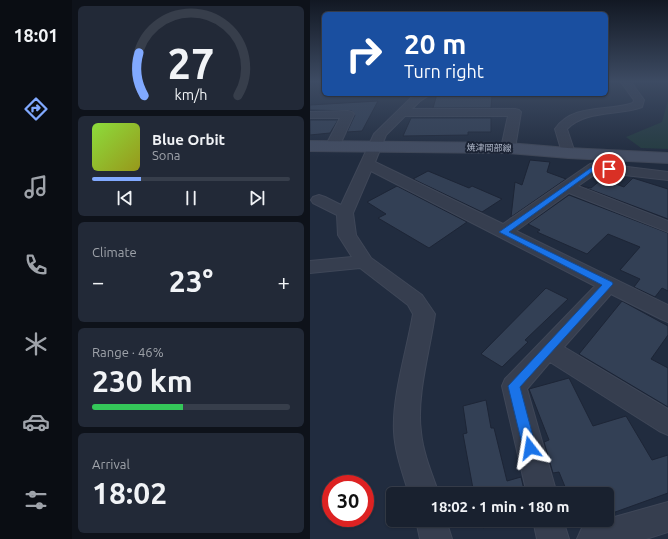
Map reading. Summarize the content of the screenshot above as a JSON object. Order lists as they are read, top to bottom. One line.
{"streets":{"main road":["焼津岡部線"]},"page":{"tabs":"18:01","turn":["20 m","Turn right"],"song":["Blue Orbit","Sona"],"tile":["Climate",["Range · 46%","230 km"],["Arrival","18:02"]],"heat":["−","23°","+"],"limit":"30","trip":"18:02 · 1 min · 180 m","gauge":["27","km/h"]}}
